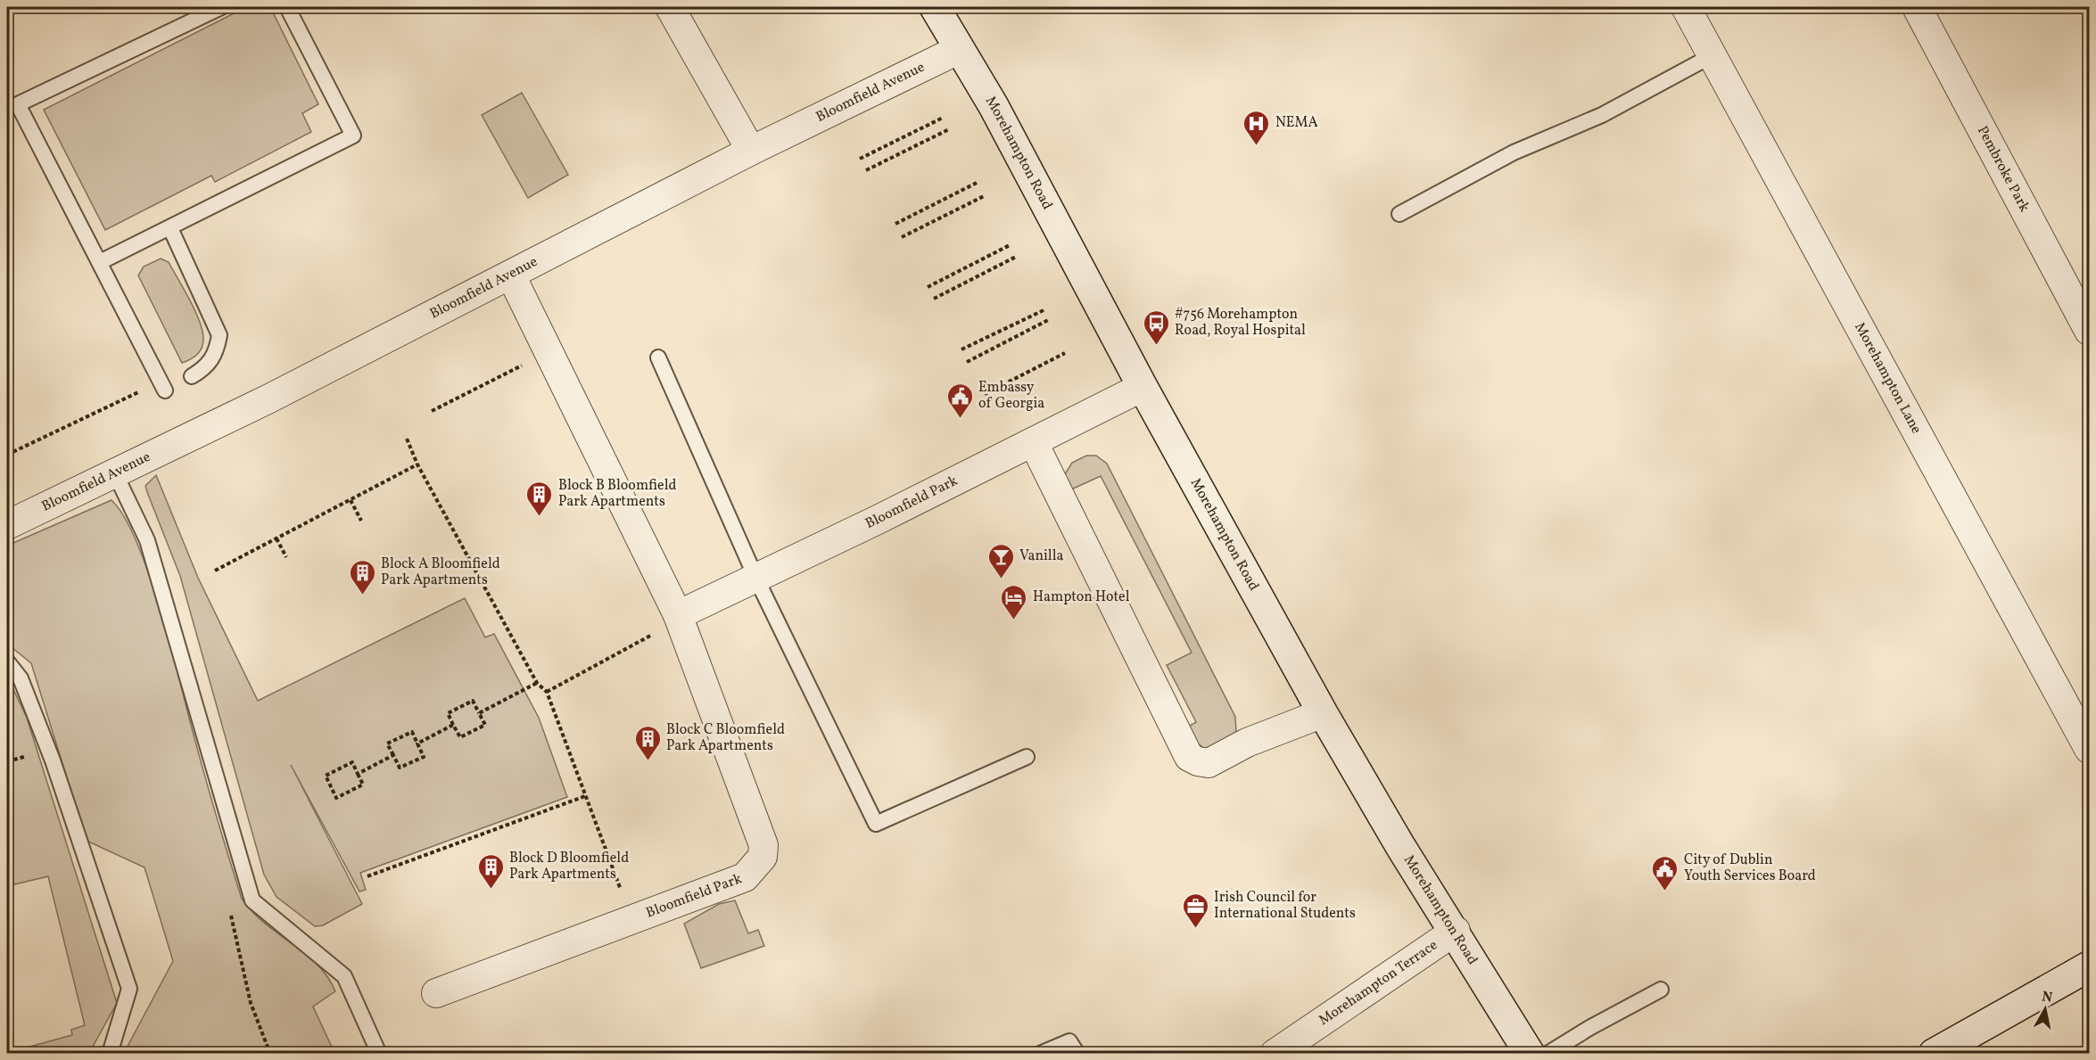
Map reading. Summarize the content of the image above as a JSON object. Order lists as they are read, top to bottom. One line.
{"streets":{"main road":["Morehampton Road"],"street":["Bloomfield Avenue","Pembroke Park","Morehampton Lane","Bloomfield Park","Morehampton Terrace"]},"crossings":[["Bloomfield Avenue","Morehampton Road"],["Bloomfield Avenue","Bloomfield Park"],["Morehampton Road","Bloomfield Park"],["Morehampton Road","Morehampton Terrace"]],"places":{"hospital":["NEMA"],"bus stop":["#756 Morehampton Road, Royal Hospital"],"public building":["Embassy of Georgia","City of Dublin Youth Services Board"],"building":["Block B Bloomfield Park Apartments","Block A Bloomfield Park Apartments","Block C Bloomfield Park Apartments","Block D Bloomfield Park Apartments"],"bar":["Vanilla"],"hotel":["Hampton Hotel"],"office":["Irish Council for International Students"]},"north":"top"}
